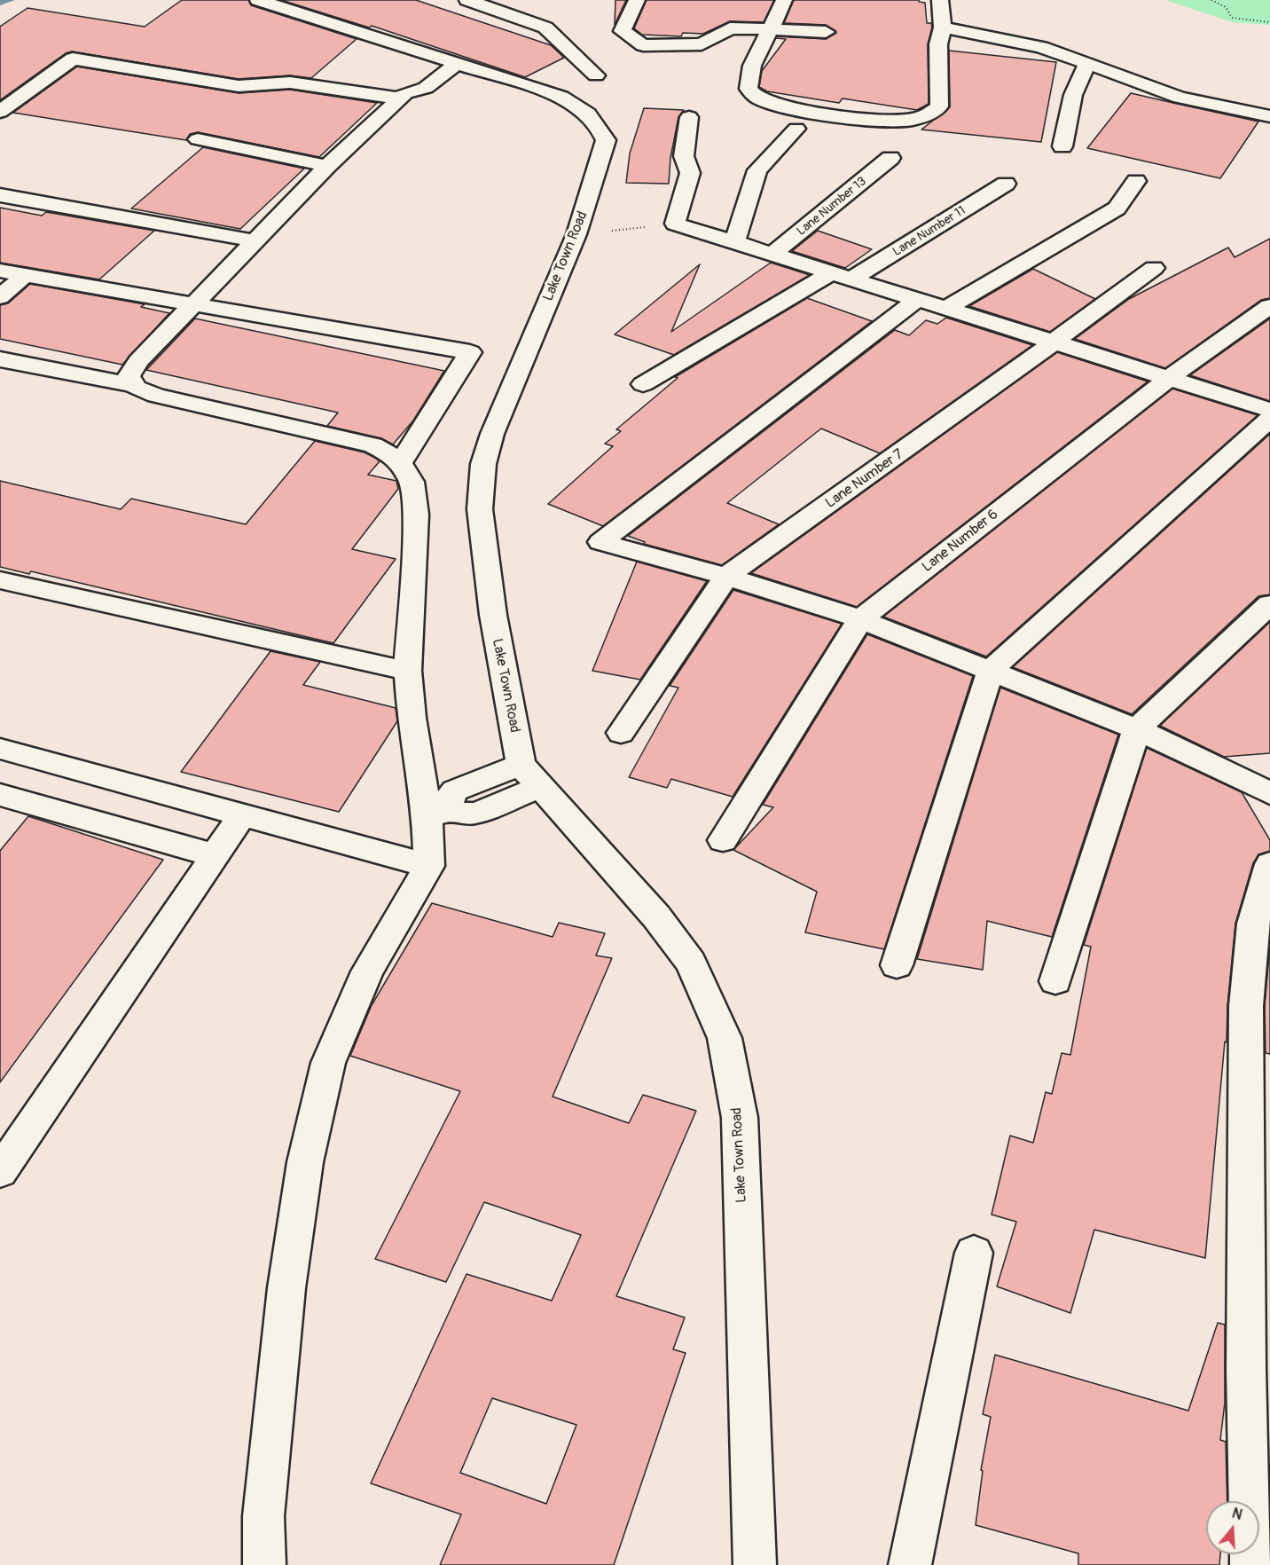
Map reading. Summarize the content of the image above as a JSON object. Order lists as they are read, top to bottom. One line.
{"streets":{"street":["Lane Number 13","Lane Number 11","Lake Town Road","Lane Number 7","Lane Number 6"]},"north":"top"}
